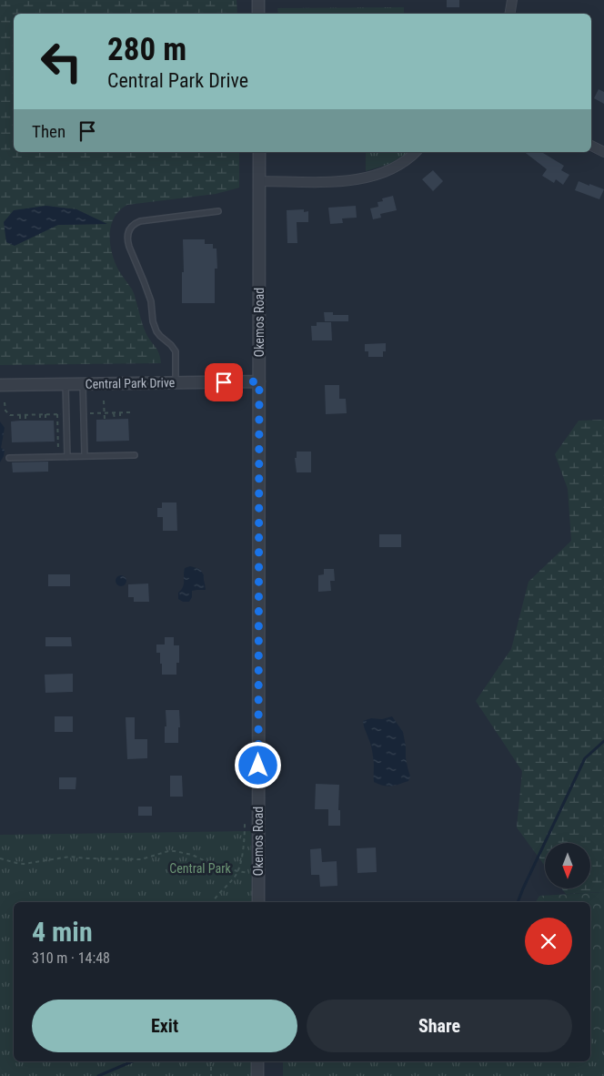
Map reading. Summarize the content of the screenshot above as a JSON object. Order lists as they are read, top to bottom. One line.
{"streets":{"street":["Okemos Road","Central Park Drive"]},"crossings":[["Okemos Road","Central Park Drive"]],"parks":["Central Park"],"north":"bottom","page":{"turn":["280 m","Central Park Drive"],"then":"Then","heading":["4 min","310 m · 14:48"],"buttons":["Exit","Share"]}}
